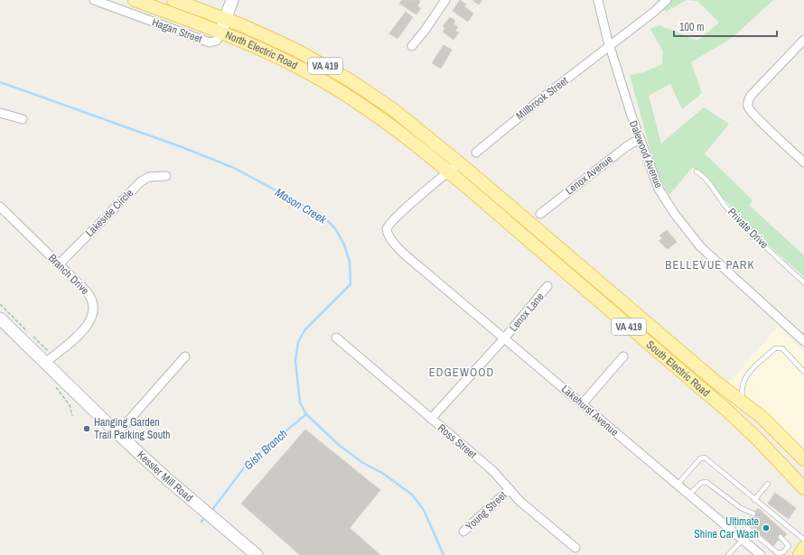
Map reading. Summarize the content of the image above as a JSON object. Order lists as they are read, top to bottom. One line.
{"streets":{"main road":["North Electric Road","VA 419","South Electric Road"],"street":["Hagan Street","Millbrook Street","Dalewood Avenue","Lenox Avenue","Lakeside Circle","Branch Drive","Lenox Lane","Lakehurst Avenue","Ross Street","Kessler Mill Road","Young Street"],"lane":["Private Drive"]},"crossings":[["Hagan Street","North Electric Road"],["North Electric Road","South Electric Road"],["North Electric Road","Lakehurst Avenue"],["Millbrook Street","Dalewood Avenue"],["Dalewood Avenue","Lenox Avenue"],["Lakeside Circle","Branch Drive"],["Branch Drive","Kessler Mill Road"],["Lenox Lane","Lakehurst Avenue"],["South Electric Road","Lakehurst Avenue"],["Ross Street","Young Street"]],"districts":["BELLEVUE PARK","EDGEWOOD"],"water":["Mason Creek","Gish Branch"],"places":["Hanging Garden Trail Parking South","Ultimate Shine Car Wash"],"scale_bar":"100 m"}
